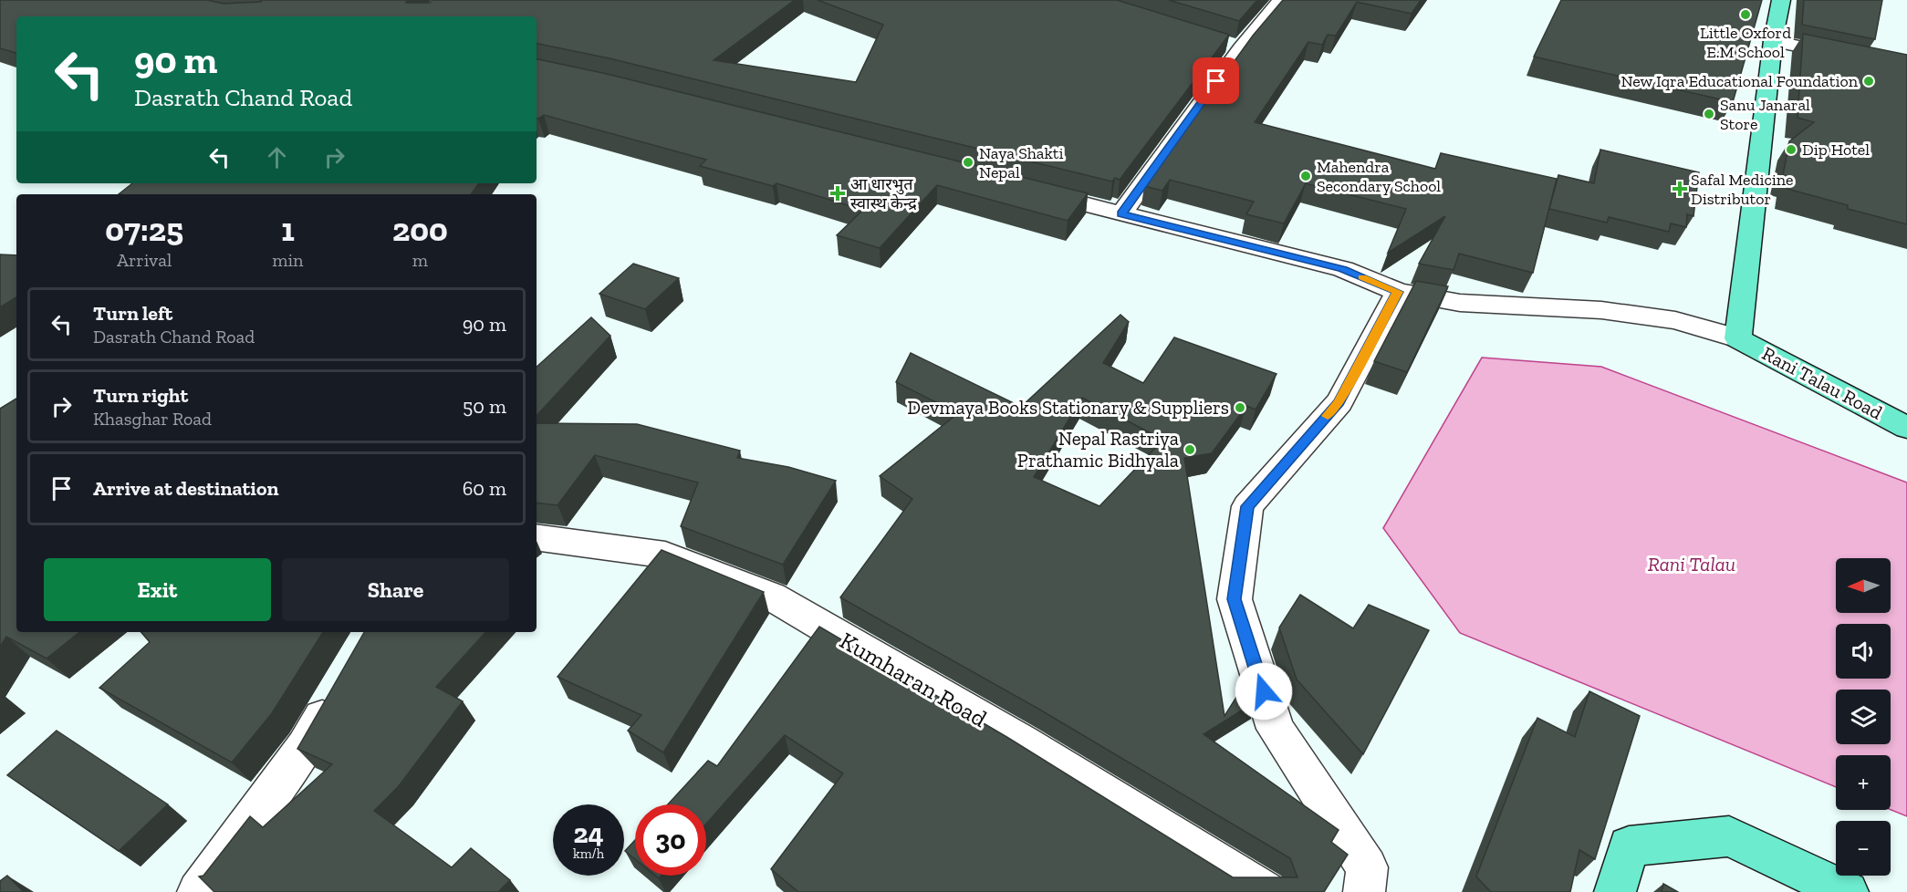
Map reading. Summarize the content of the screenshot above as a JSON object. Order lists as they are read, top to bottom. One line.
{"streets":{"main road":["Rani Talau Road"],"street":["Kumharan Road"]},"water":["Rani Talau"],"places":{"other":["Little Oxford E.M School","New Iqra Educational Foundation","Sanu Janaral Store","Dip Hotel","Naya Shakti Nepal","Mahendra Secondary School","Devmaya Books Stationary & Suppliers","Nepal Rastriya Prathamic Bidhyala"],"health":["Safal Medicine Distributor","आ धारभुत स्वास्थ केन्द्र"]},"north":"left","page":{"turn":["90 m","Dasrath Chand Road"],"eta":["07:25","Arrival","1","min","200","m"],"list":[{"name":"Turn left","note":"Dasrath Chand Road","value":"90 m"},{"name":"Turn right","note":"Khasghar Road","value":"50 m"},{"name":"Arrive at destination","value":"60 m"}],"buttons":["Exit","Share"],"map_buttons":["+","−"],"speed":"24 km/h","limit":"30"}}
